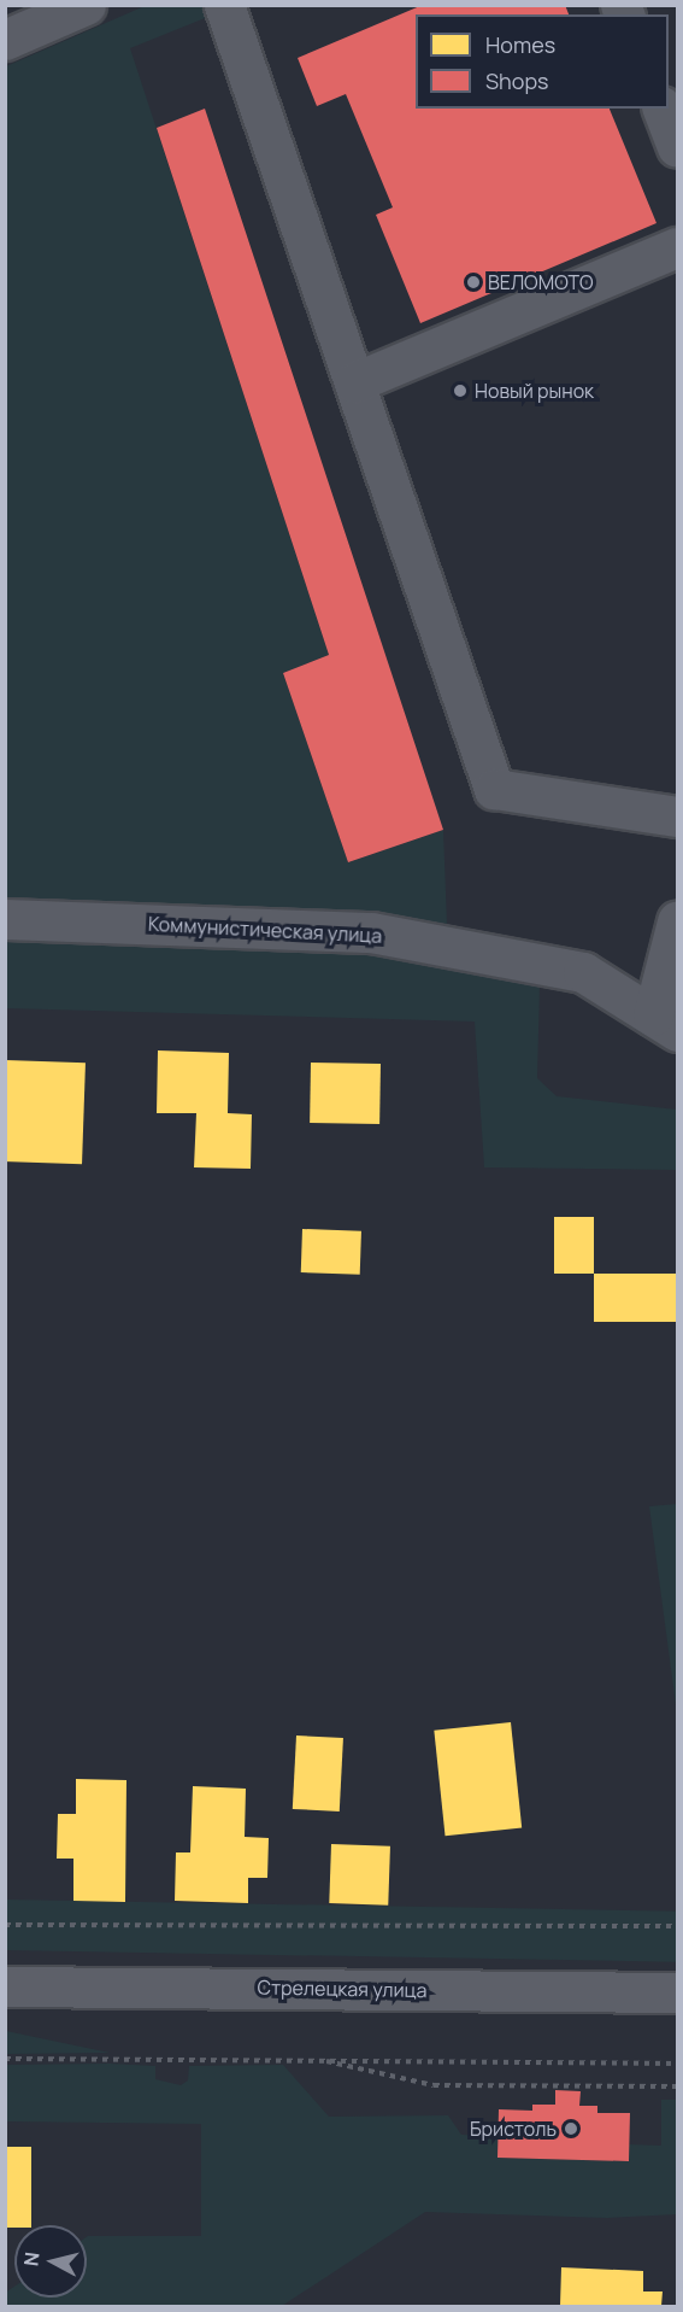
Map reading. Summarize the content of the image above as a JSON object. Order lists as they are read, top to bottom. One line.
{"streets":{"main road":["Стрелецкая улица"],"street":["Коммунистическая улица"]},"places":["ВЕЛОМОТО","Новый рынок","Бристоль"],"legend":["Homes","Shops"],"north":"left"}
